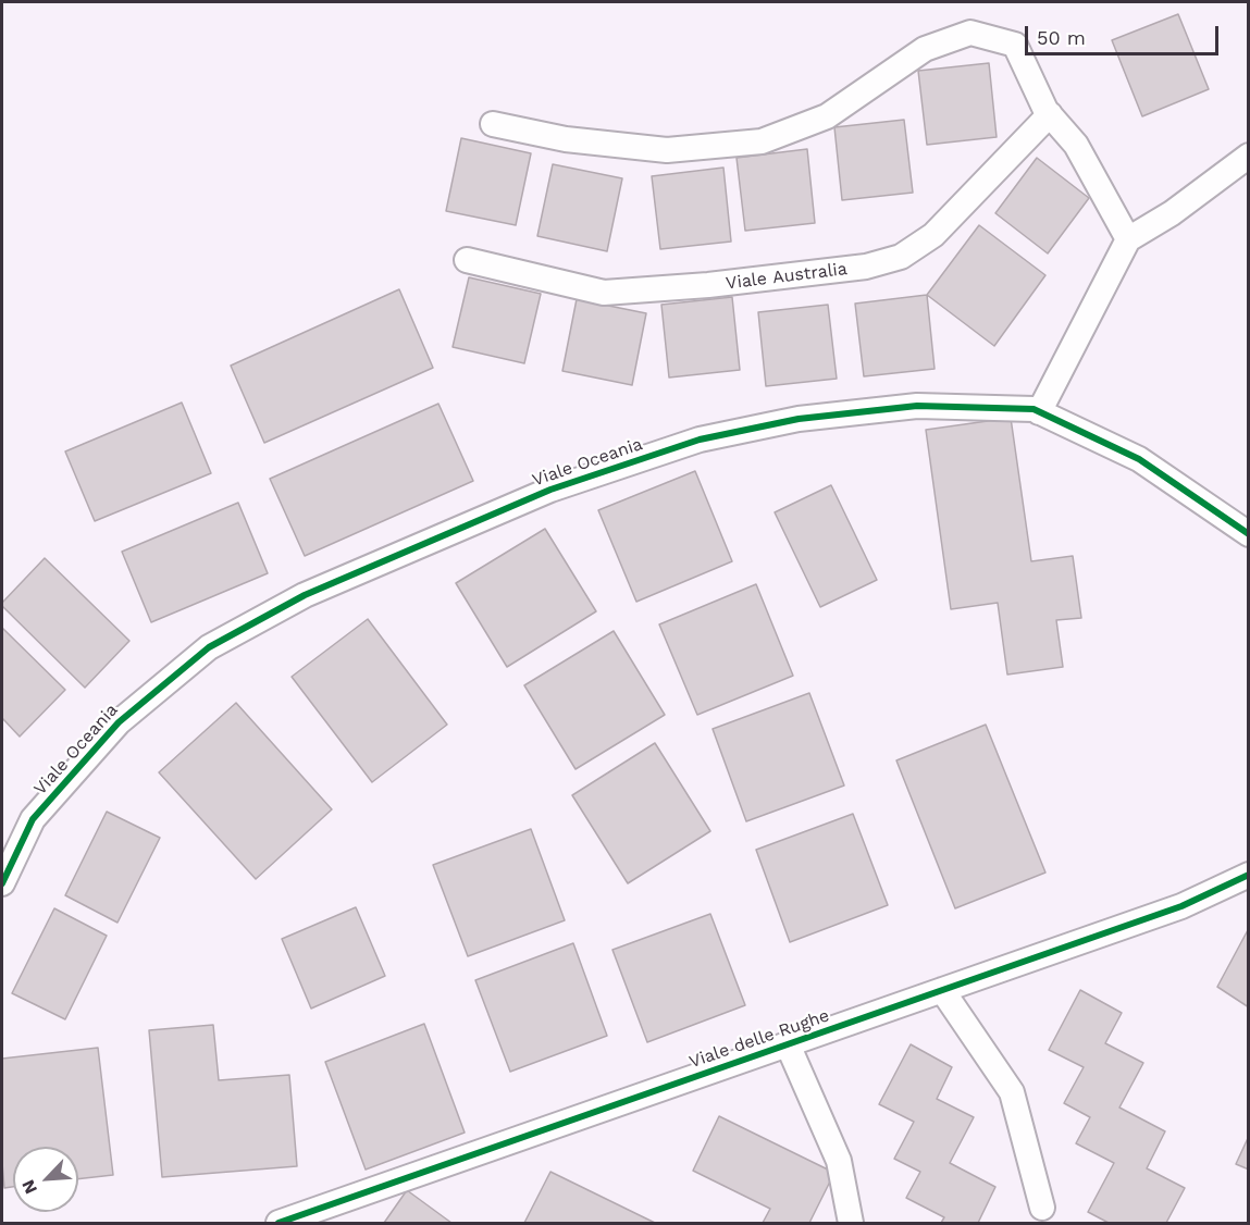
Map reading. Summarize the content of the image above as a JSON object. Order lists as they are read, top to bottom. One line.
{"streets":{"street":["Viale Australia","Viale Oceania","Viale delle Rughe"]},"scale_bar":"50 m","north":"bottom left"}
